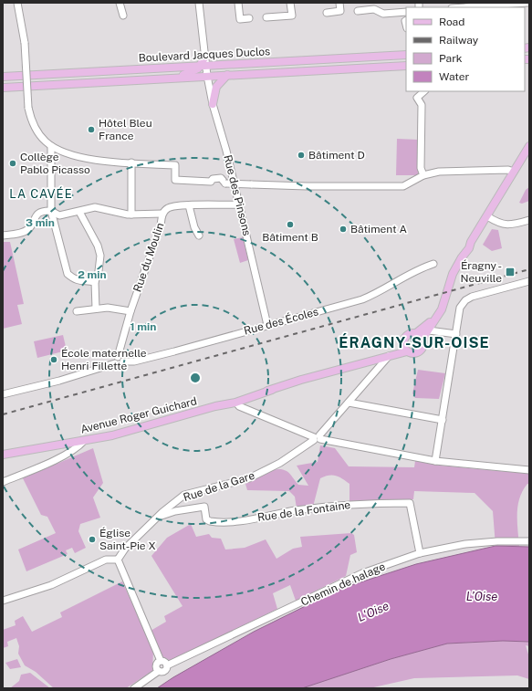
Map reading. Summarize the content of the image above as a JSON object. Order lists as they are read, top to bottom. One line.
{"streets":{"main road":["Boulevard Jacques Duclos","Avenue Roger Guichard"],"street":["Rue des Pinsons","Rue du Moulin","Rue des Écoles","Rue de la Gare","Rue de la Fontaine","Chemin de halage"]},"crossings":[["Boulevard Jacques Duclos","Rue des Pinsons"],["Rue des Pinsons","Rue du Moulin"],["Rue des Pinsons","Rue des Écoles"],["Rue du Moulin","Rue des Écoles"],["Avenue Roger Guichard","Rue de la Gare"],["Rue de la Gare","Rue de la Fontaine"],["Rue de la Fontaine","Chemin de halage"]],"districts":["LA CAVÉE","ÉRAGNY-SUR-OISE"],"water":["L’Oise","L'Oise"],"places":{"other":["Hôtel Bleu France","Bâtiment D","Collège Pablo Picasso","Bâtiment B","Bâtiment A","École maternelle Henri Fillette","Église Saint-Pie X"],"transit":["Éragny - Neuville"]},"legend":["Road","Railway","Park","Water"],"rings":["3 min","2 min","1 min"]}
